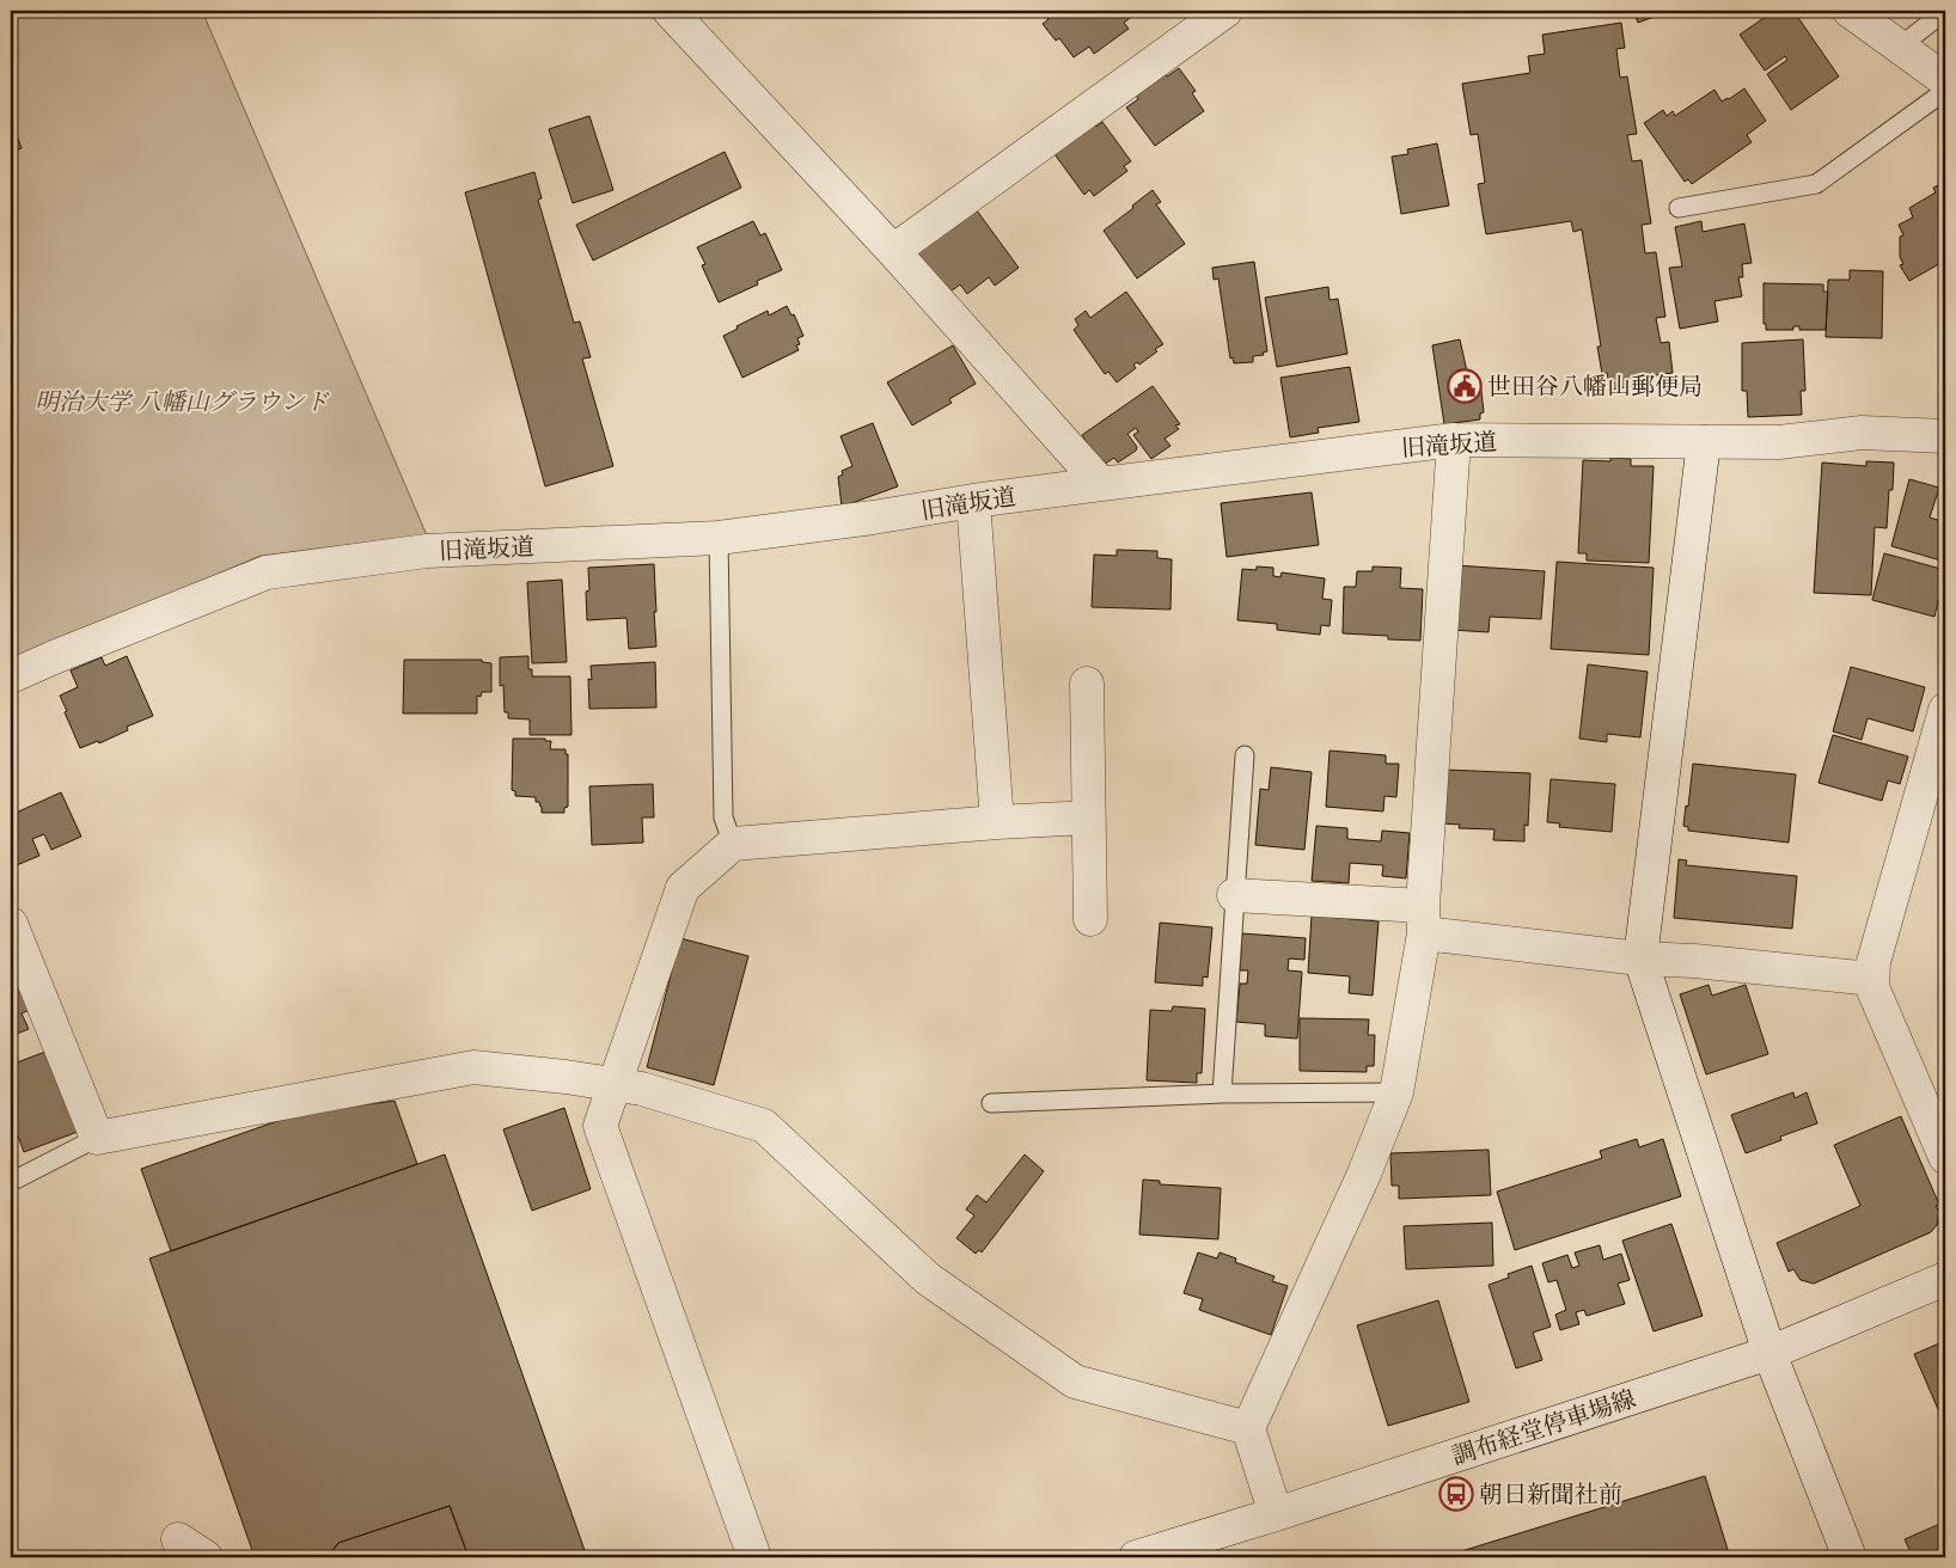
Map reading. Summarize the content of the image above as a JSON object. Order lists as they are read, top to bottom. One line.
{"streets":{"street":["旧滝坂道","調布経堂停車場線"]},"parks":["明治大学 八幡山グラウンド"],"places":{"public building":["世田谷八幡山郵便局"],"bus stop":["朝日新聞社前"]}}
